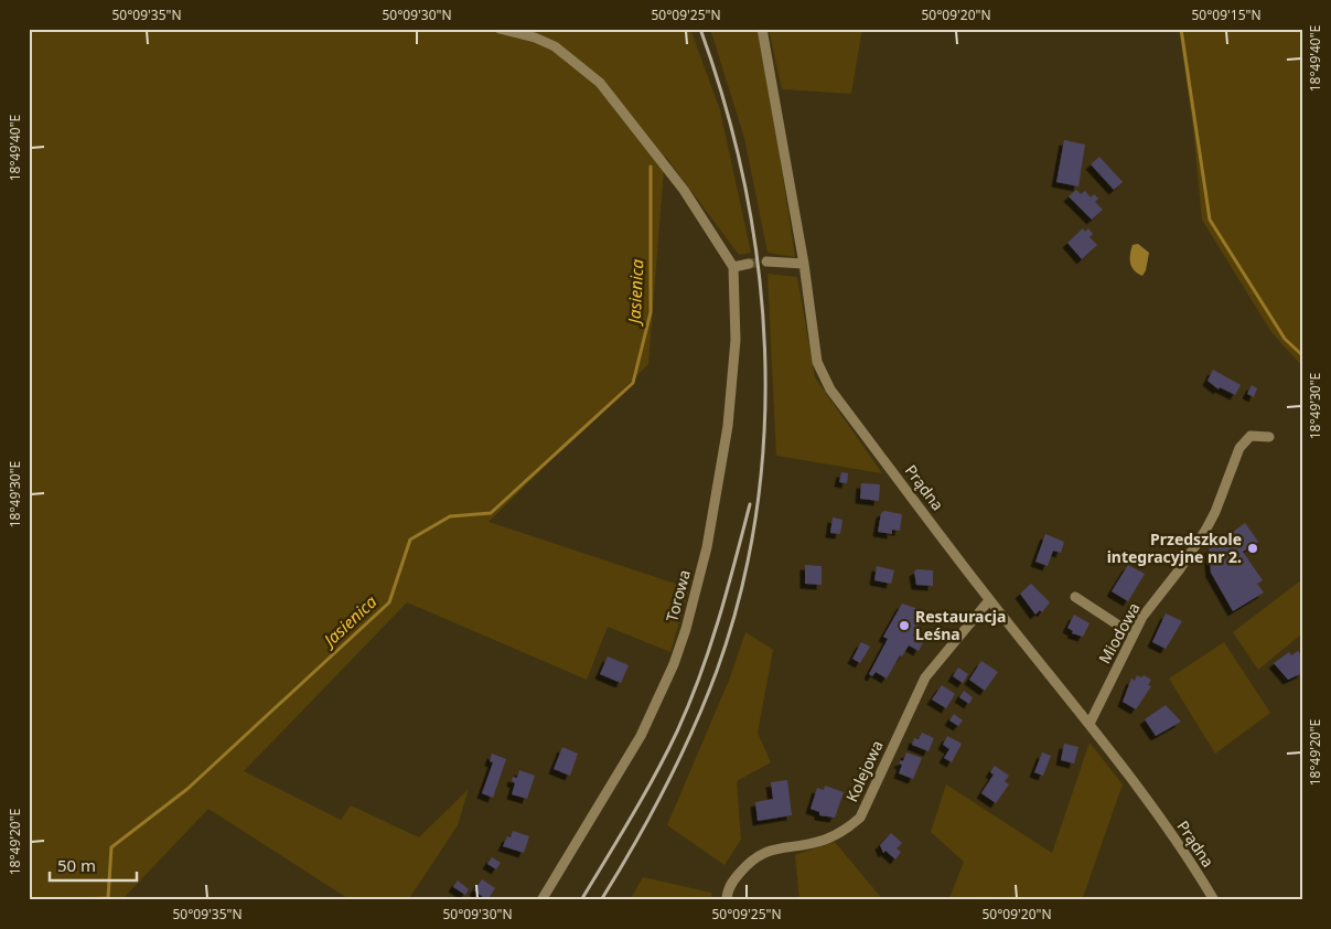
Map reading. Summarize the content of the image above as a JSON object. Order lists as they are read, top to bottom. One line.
{"streets":{"street":["Prądna","Torowa","Miodowa","Kolejowa"]},"crossings":[["Prądna","Miodowa"],["Prądna","Kolejowa"]],"water":["Jasienica"],"places":["Przedszkole integracyjne nr 2.","Restauracja Leśna"],"scale_bar":"50 m","coordinates":["50°09'35\"N","50°09'30\"N","50°09'25\"N","50°09'20\"N","50°09'15\"N","18°49'40\"E","18°49'30\"E","18°49'20\"E"]}
